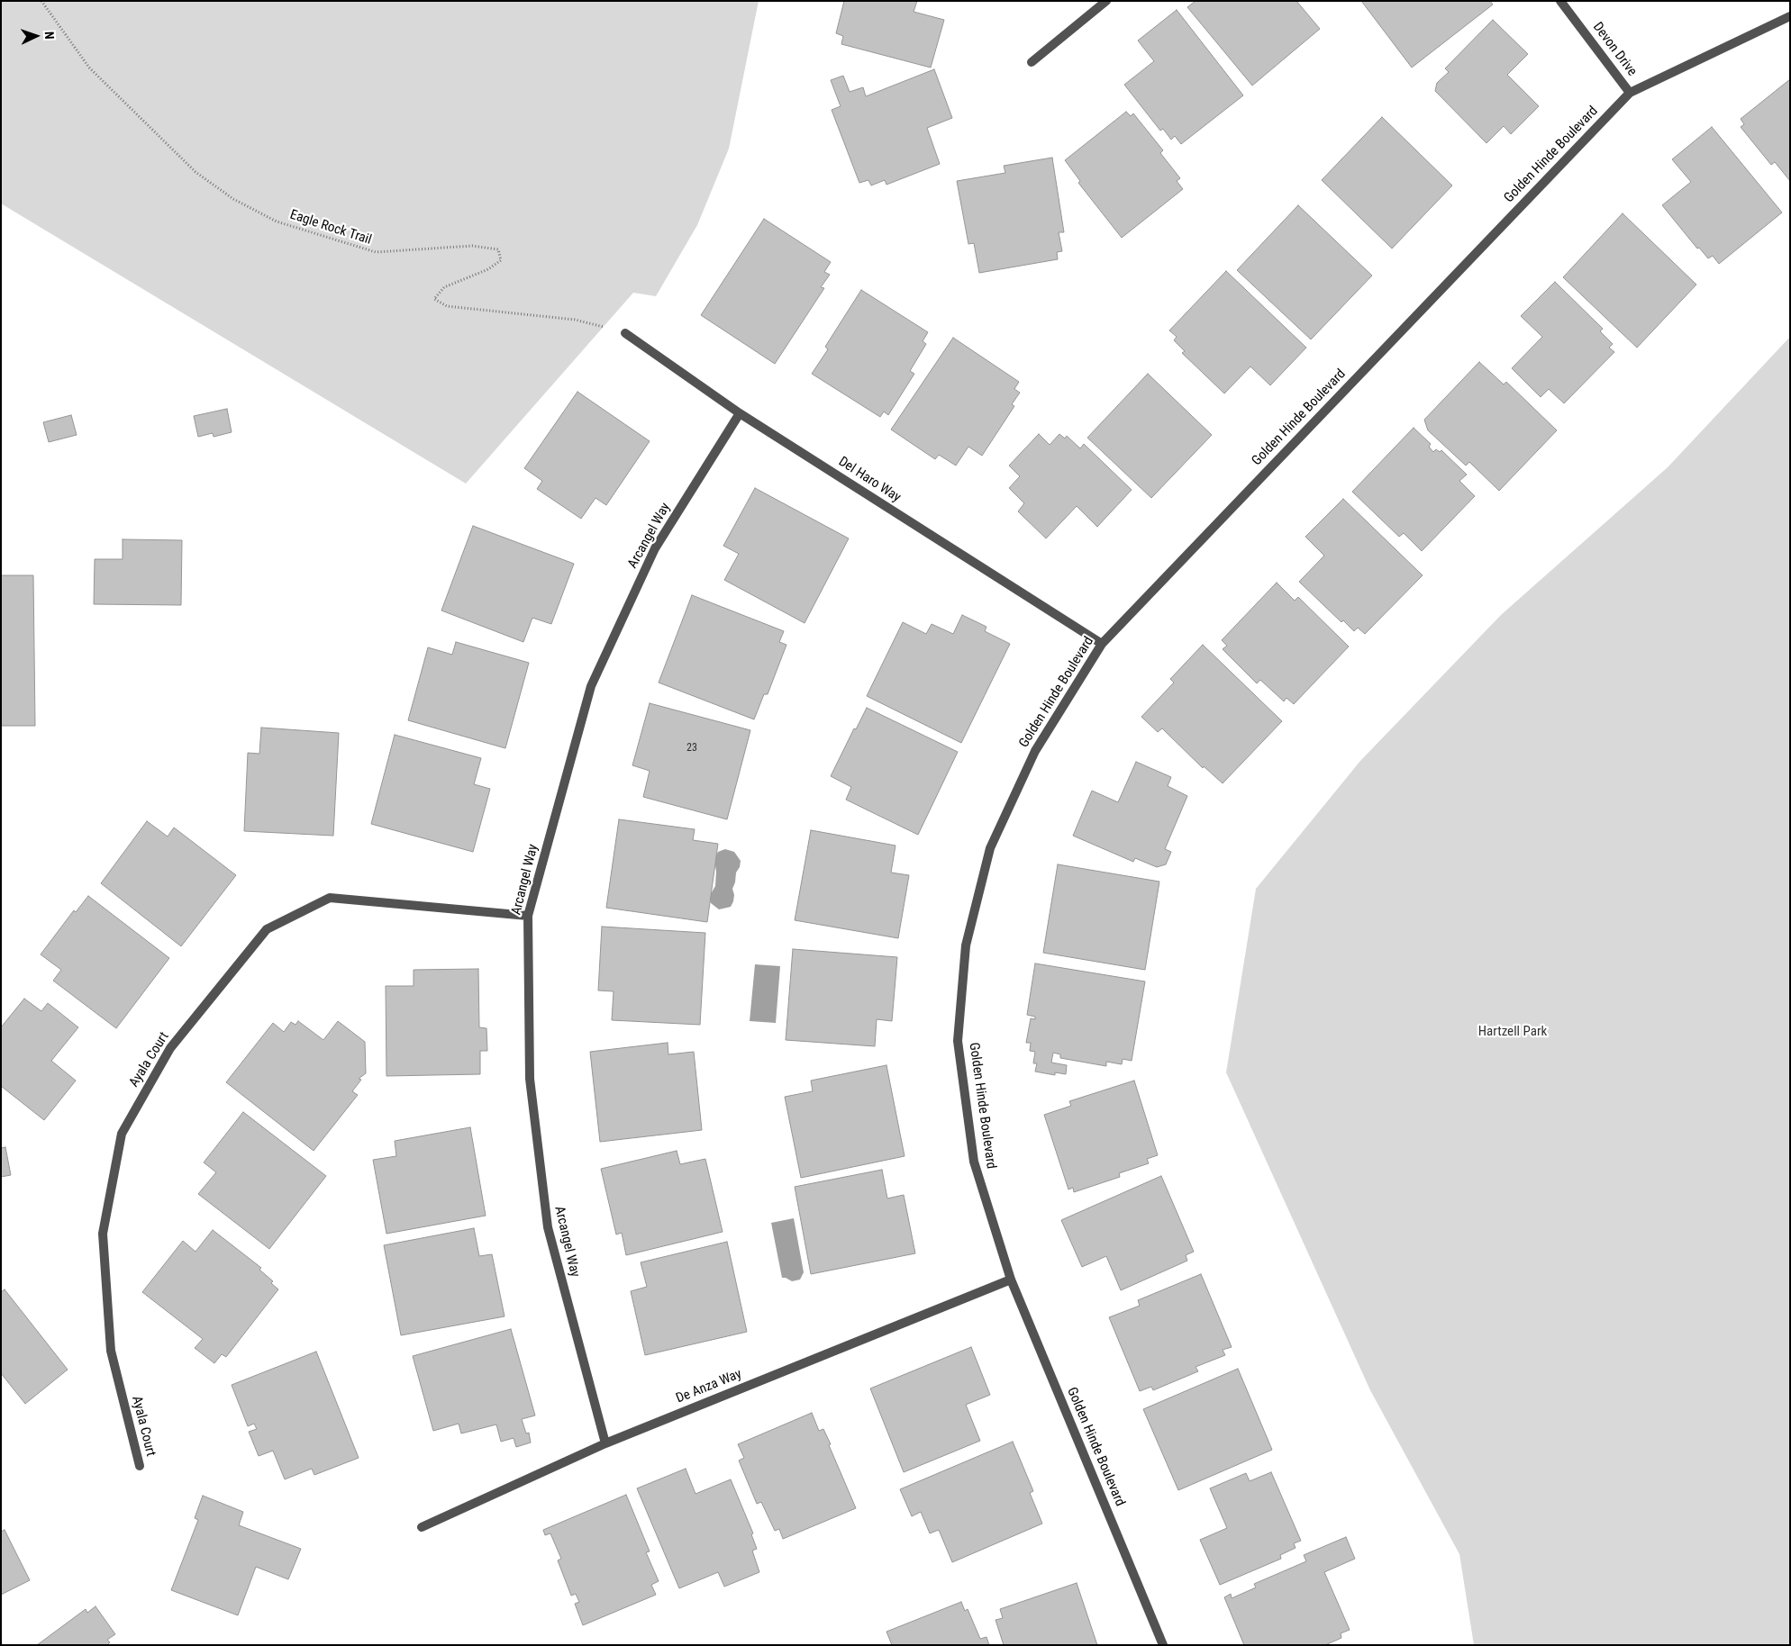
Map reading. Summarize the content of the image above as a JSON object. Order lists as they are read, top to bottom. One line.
{"streets":{"street":["Devon Drive","Golden Hinde Boulevard","Del Haro Way","Arcangel Way","Ayala Court","De Anza Way"],"path":["Eagle Rock Trail"]},"crossings":[["Devon Drive","Golden Hinde Boulevard"],["Golden Hinde Boulevard","Del Haro Way"],["Golden Hinde Boulevard","De Anza Way"],["Eagle Rock Trail","Del Haro Way"],["Del Haro Way","Arcangel Way"],["Arcangel Way","Ayala Court"],["Arcangel Way","De Anza Way"]],"parks":["Hartzell Park"],"house_numbers":["23"],"north":"right"}
